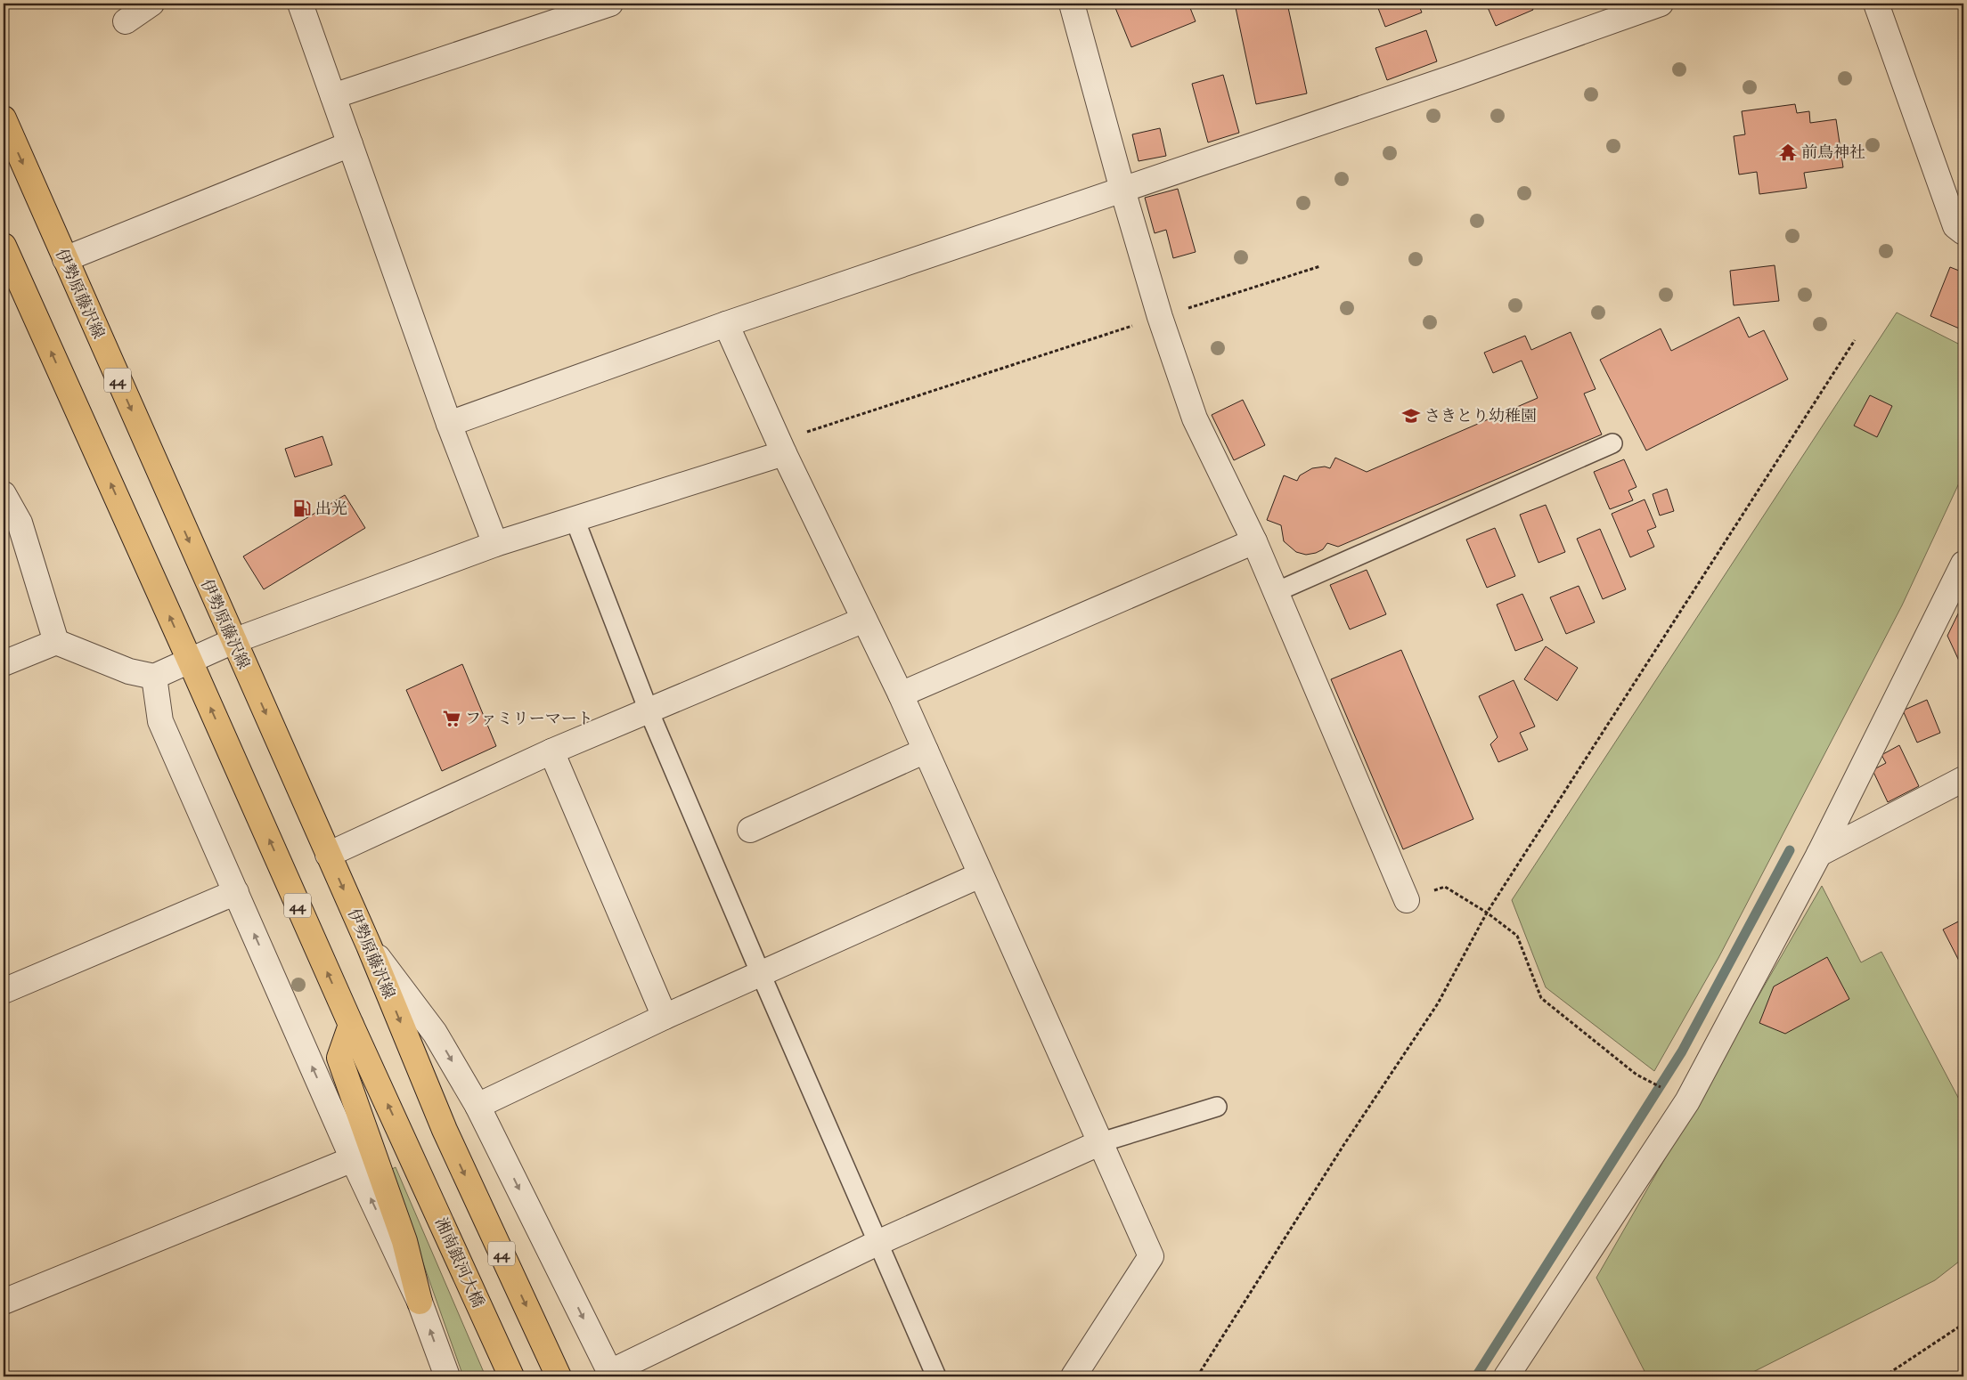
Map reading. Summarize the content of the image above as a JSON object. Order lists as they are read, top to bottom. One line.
{"streets":{"main road":["伊勢原藤沢線","44","湘南銀河大橋"]},"crossings":[["44","湘南銀河大橋"]],"places":{"temple":["前鳥神社"],"school or university":["さきとり幼稚園"],"fuel station":["出光"],"supermarket":["ファミリーマート"]}}
